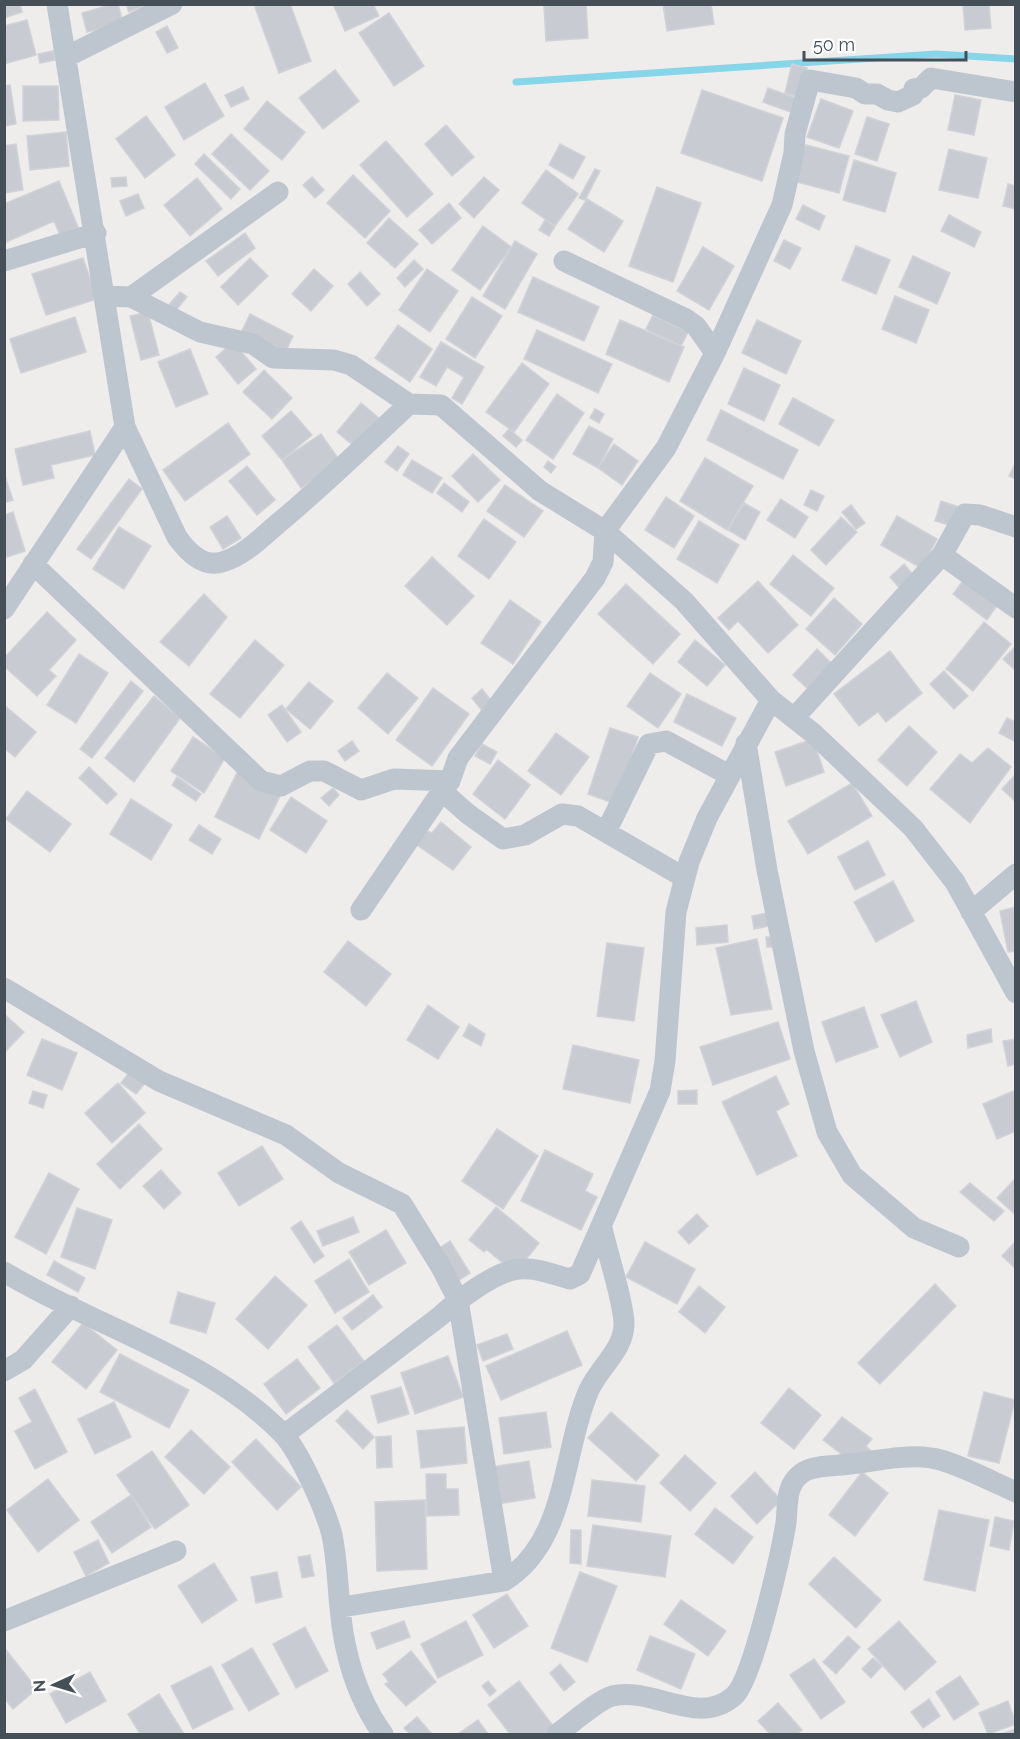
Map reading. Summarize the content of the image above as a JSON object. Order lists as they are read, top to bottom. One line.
{"scale_bar":"50 m","north":"left"}
